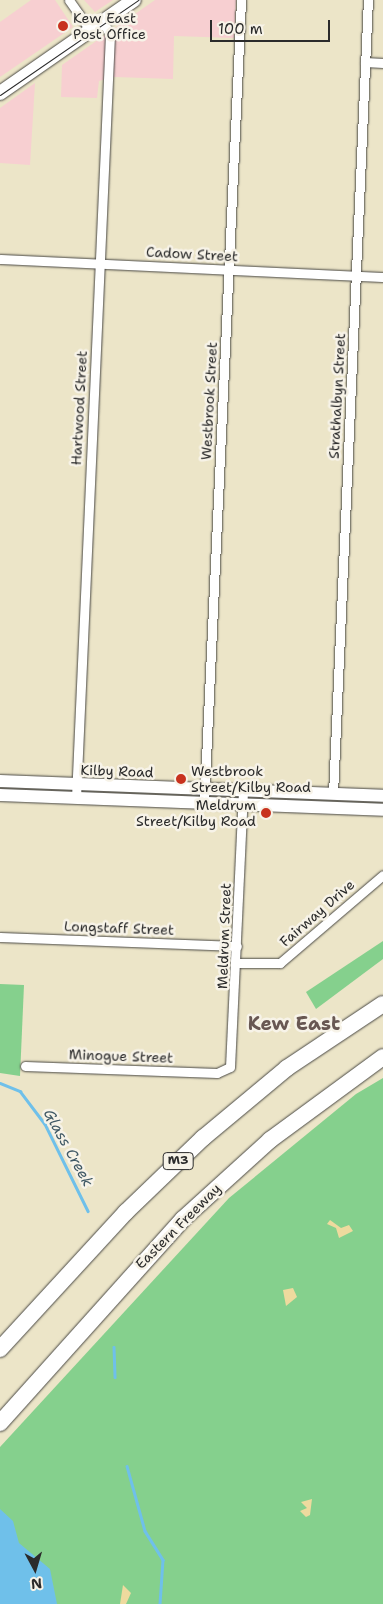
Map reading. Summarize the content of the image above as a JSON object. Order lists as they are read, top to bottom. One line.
{"streets":{"highway":["M3","Eastern Freeway"],"street":["Cadow Street","Strathalbyn Street","Westbrook Street","Hartwood Street","Kilby Road","Fairway Drive","Longstaff Street","Meldrum Street","Minogue Street"]},"crossings":[["Cadow Street","Strathalbyn Street"],["Cadow Street","Westbrook Street"],["Cadow Street","Hartwood Street"],["Strathalbyn Street","Kilby Road"],["Westbrook Street","Kilby Road"],["Hartwood Street","Kilby Road"],["Kilby Road","Meldrum Street"],["Fairway Drive","Meldrum Street"],["Longstaff Street","Meldrum Street"],["Meldrum Street","Minogue Street"]],"districts":["Kew East"],"water":["Glass Creek"],"places":["Kew East Post Office","Westbrook Street/Kilby Road","Meldrum Street/Kilby Road"],"scale_bar":"100 m","north":"bottom"}
